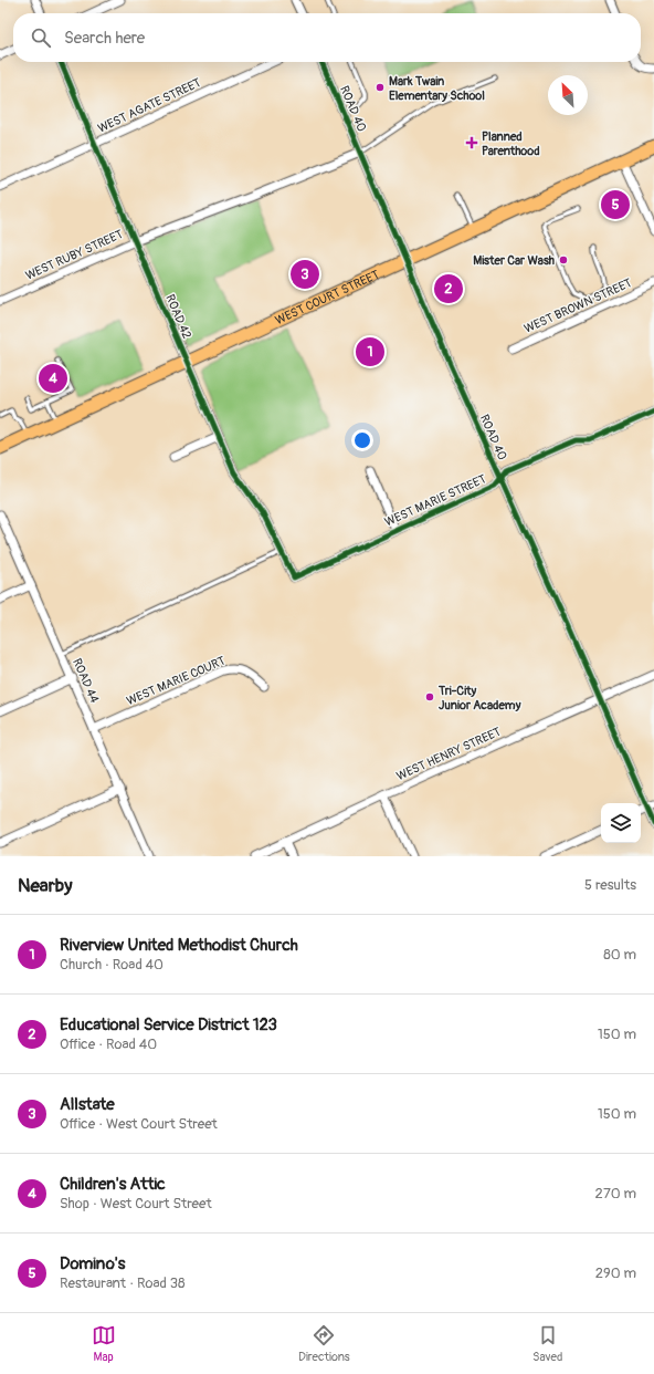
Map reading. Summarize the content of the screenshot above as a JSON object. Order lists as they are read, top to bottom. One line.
{"streets":{"main road":["WEST COURT STREET"],"street":["WEST AGATE STREET","ROAD 40","WEST RUBY STREET","WEST BROWN STREET","ROAD 42","WEST MARIE STREET","ROAD 44","WEST MARIE COURT","WEST HENRY STREET"]},"crossings":[["WEST AGATE STREET","ROAD 42"],["ROAD 40","WEST RUBY STREET"],["ROAD 40","WEST COURT STREET"],["ROAD 40","WEST MARIE STREET"],["ROAD 40","WEST HENRY STREET"],["WEST RUBY STREET","ROAD 42"],["WEST COURT STREET","ROAD 42"],["ROAD 42","WEST MARIE STREET"],["ROAD 44","WEST MARIE COURT"]],"places":{"other":["Mark Twain Elementary School","Mister Car Wash","Tri-City Junior Academy"],"health":["Planned Parenthood"]},"north":"top left","page":{"search":"Search here","pins":["5","3","2","1","4"],"heading":["Nearby","5 results"],"list":[{"mark":"1","name":"Riverview United Methodist Church","note":"Church · Road 40","value":"80 m"},{"mark":"2","name":"Educational Service District 123","note":"Office · Road 40","value":"150 m"},{"mark":"3","name":"Allstate","note":"Office · West Court Street","value":"150 m"},{"mark":"4","name":"Children's Attic","note":"Shop · West Court Street","value":"270 m"},{"mark":"5","name":"Domino's","note":"Restaurant · Road 38","value":"290 m"}],"nav":["Map","Directions","Saved"]}}
